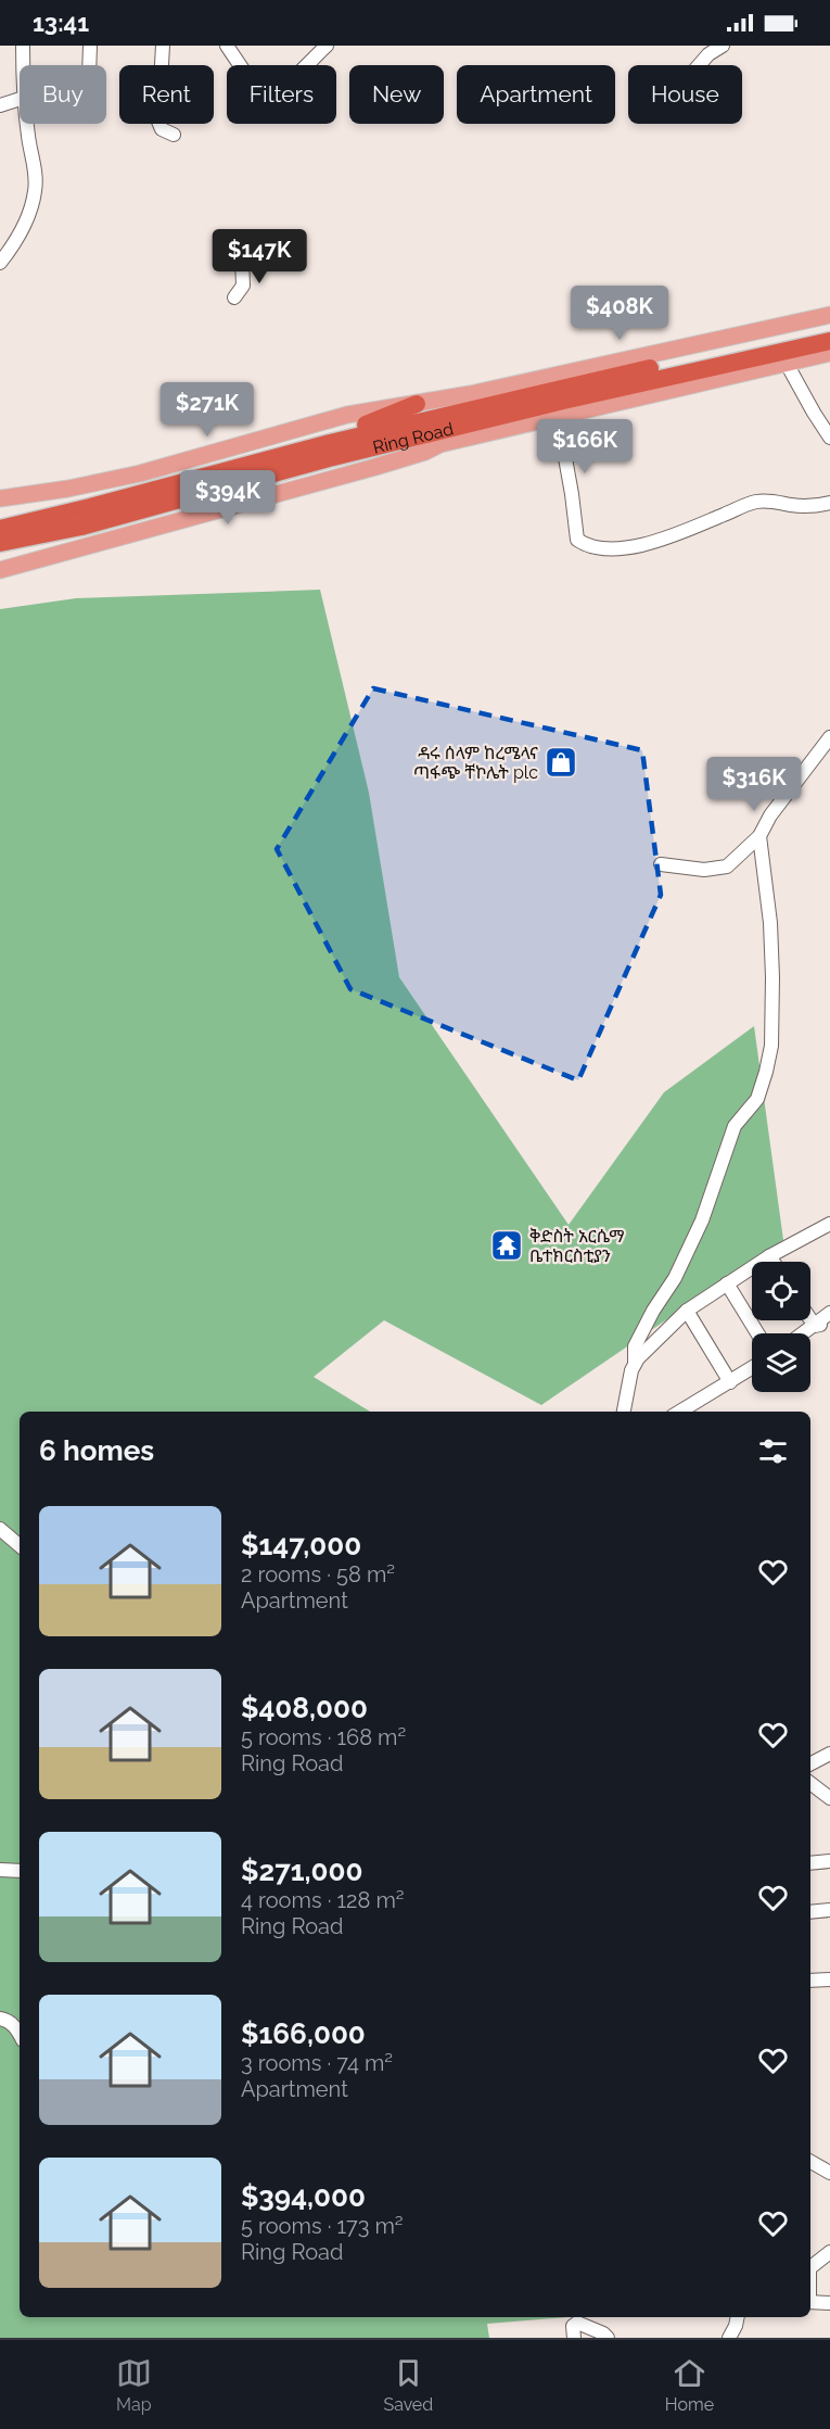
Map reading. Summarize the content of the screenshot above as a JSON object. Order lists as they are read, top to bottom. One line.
{"streets":{"highway":["Ring Road"]},"places":{"shop":["ዳሩ ሰላም ከረሜላና ጣፋጭ ቸኮሌት plc"],"temple":["ቅድስት አርሴማ ቤተክርስቲያን"]},"page":{"status":"13:41","chip":["Buy","Rent","Filters","New","Apartment","House"],"price":["$147K","$408K","$271K","$166K","$394K","$316K"],"heading":"6 homes","list":[{"name":"$147,000","note":"2 rooms · 58 m² · Apartment"},{"name":"$408,000","note":"5 rooms · 168 m² · Ring Road"},{"name":"$271,000","note":"4 rooms · 128 m² · Ring Road"},{"name":"$166,000","note":"3 rooms · 74 m² · Apartment"},{"name":"$394,000","note":"5 rooms · 173 m² · Ring Road"}],"tabs":["Map","Saved","Home"]}}
